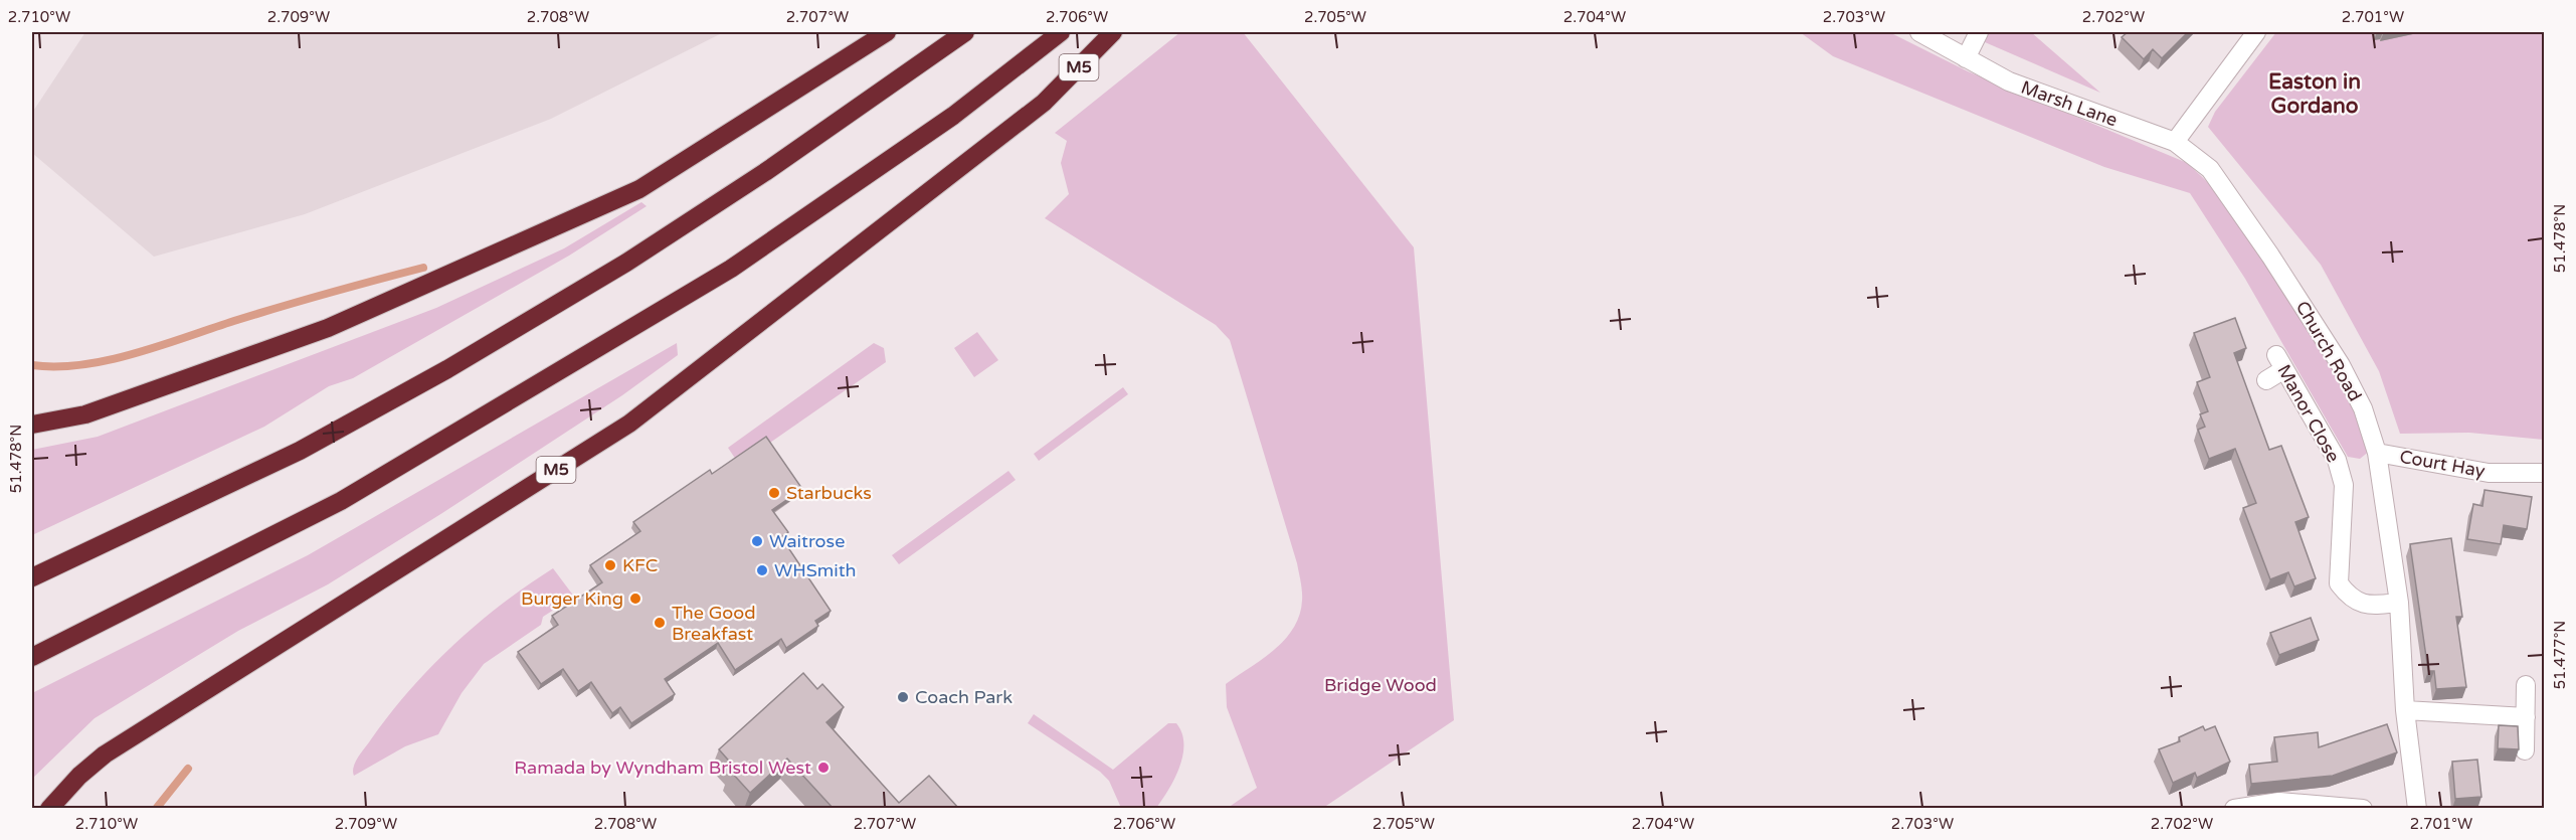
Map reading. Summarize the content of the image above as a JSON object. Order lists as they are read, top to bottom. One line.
{"streets":{"highway":["M5"],"street":["Marsh Lane","Church Road","Manor Close","Court Hay"]},"crossings":[["Marsh Lane","Church Road"],["Church Road","Manor Close"],["Church Road","Court Hay"]],"districts":["Easton in Gordano"],"parks":["Bridge Wood"],"places":["Starbucks","Waitrose","KFC","WHSmith","Burger King","The Good Breakfast","Coach Park","Ramada by Wyndham Bristol West"],"coordinates":["2.710°W","2.709°W","2.708°W","2.707°W","2.706°W","2.705°W","2.704°W","2.703°W","2.702°W","2.701°W","51.478°N","51.477°N"]}
